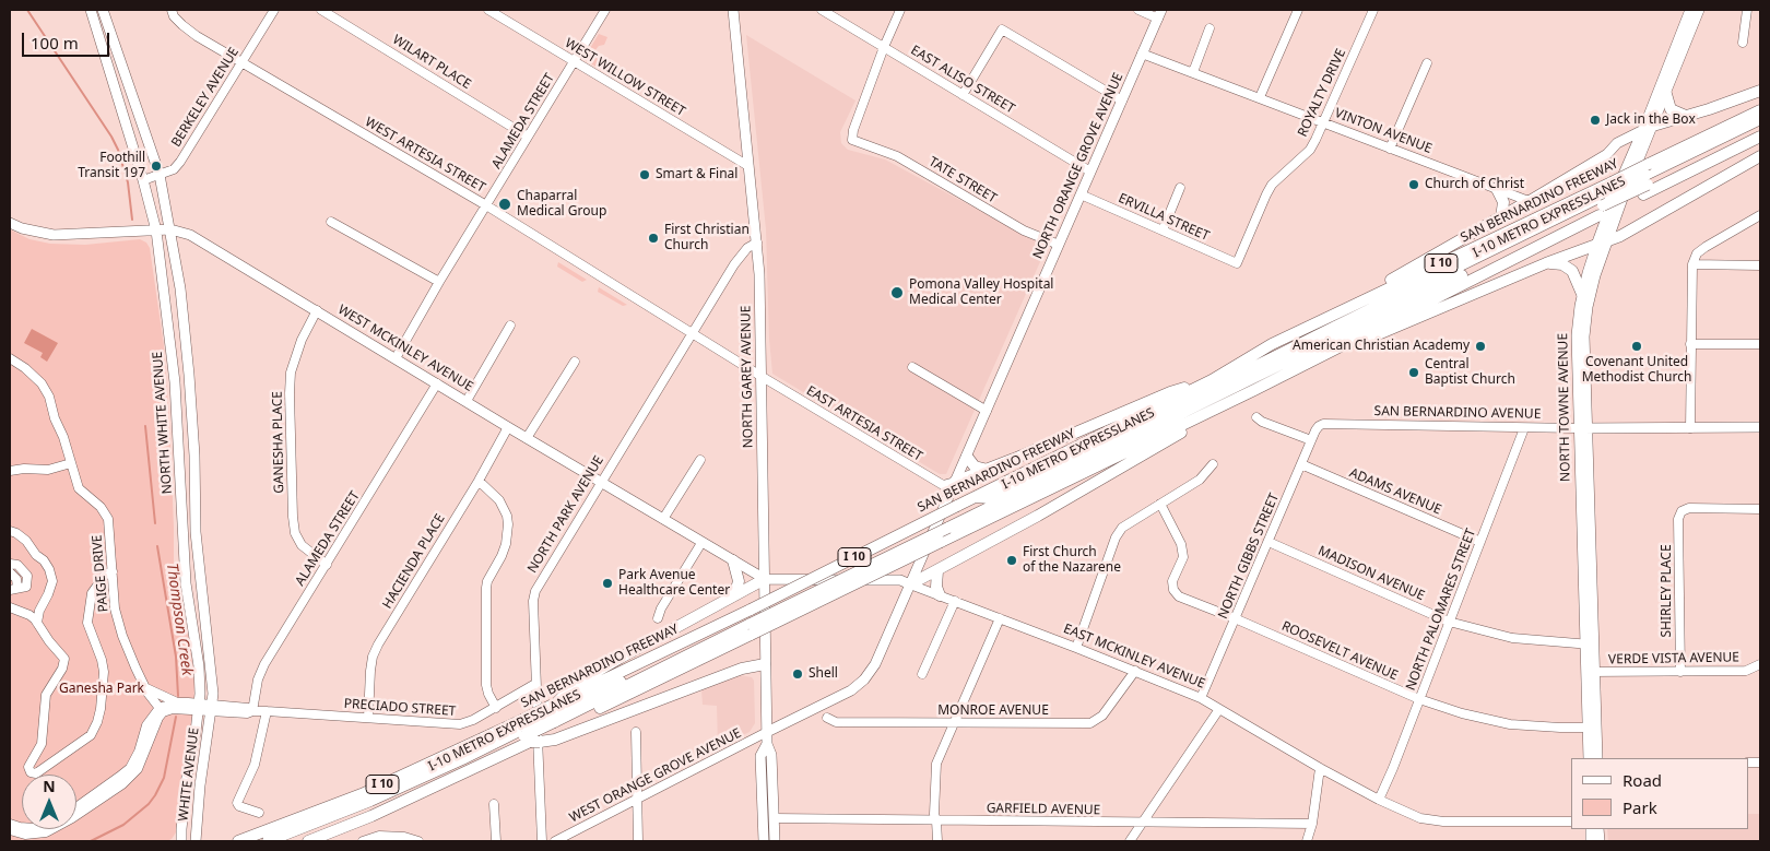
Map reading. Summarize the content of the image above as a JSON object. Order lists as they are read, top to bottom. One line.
{"streets":{"highway":["SAN BERNARDINO FREEWAY","I-10 METRO EXPRESSLANES","I 10"],"main road":["NORTH ORANGE GROVE AVENUE","WEST MCKINLEY AVENUE","NORTH GAREY AVENUE","NORTH TOWNE AVENUE","SAN BERNARDINO AVENUE","NORTH WHITE AVENUE","EAST MCKINLEY AVENUE","WHITE AVENUE"],"street":["WILART PLACE","WEST WILLOW STREET","EAST ALISO STREET","ROYALTY DRIVE","BERKELEY AVENUE","ALAMEDA STREET","VINTON AVENUE","WEST ARTESIA STREET","TATE STREET","ERVILLA STREET","EAST ARTESIA STREET","GANESHA PLACE","ADAMS AVENUE","NORTH PARK AVENUE","NORTH GIBBS STREET","HACIENDA PLACE","PAIGE DRIVE","MADISON AVENUE","SHIRLEY PLACE","NORTH PALOMARES STREET","ROOSEVELT AVENUE","VERDE VISTA AVENUE","PRECIADO STREET","MONROE AVENUE","WEST ORANGE GROVE AVENUE","GARFIELD AVENUE"]},"crossings":[["WILART PLACE","ALAMEDA STREET"],["WEST WILLOW STREET","ALAMEDA STREET"],["WEST WILLOW STREET","NORTH GAREY AVENUE"],["EAST ALISO STREET","NORTH ORANGE GROVE AVENUE"],["EAST ALISO STREET","TATE STREET"],["ROYALTY DRIVE","VINTON AVENUE"],["ROYALTY DRIVE","ERVILLA STREET"],["BERKELEY AVENUE","WEST ARTESIA STREET"],["BERKELEY AVENUE","NORTH WHITE AVENUE"],["ALAMEDA STREET","WEST ARTESIA STREET"],["ALAMEDA STREET","WEST MCKINLEY AVENUE"],["ALAMEDA STREET","GANESHA PLACE"],["ALAMEDA STREET","PRECIADO STREET"],["VINTON AVENUE","NORTH ORANGE GROVE AVENUE"],["WEST ARTESIA STREET","NORTH GAREY AVENUE"],["WEST ARTESIA STREET","EAST ARTESIA STREET"],["WEST ARTESIA STREET","NORTH PARK AVENUE"],["NORTH ORANGE GROVE AVENUE","TATE STREET"],["NORTH ORANGE GROVE AVENUE","ERVILLA STREET"],["NORTH ORANGE GROVE AVENUE","NORTH GAREY AVENUE"],["NORTH ORANGE GROVE AVENUE","EAST ARTESIA STREET"],["NORTH ORANGE GROVE AVENUE","EAST MCKINLEY AVENUE"],["NORTH ORANGE GROVE AVENUE","WEST ORANGE GROVE AVENUE"],["SAN BERNARDINO FREEWAY","I-10 METRO EXPRESSLANES"],["WEST MCKINLEY AVENUE","NORTH GAREY AVENUE"],["WEST MCKINLEY AVENUE","NORTH WHITE AVENUE"],["WEST MCKINLEY AVENUE","GANESHA PLACE"],["WEST MCKINLEY AVENUE","NORTH PARK AVENUE"],["WEST MCKINLEY AVENUE","HACIENDA PLACE"],["WEST MCKINLEY AVENUE","EAST MCKINLEY AVENUE"],["NORTH GAREY AVENUE","EAST ARTESIA STREET"],["NORTH GAREY AVENUE","NORTH PARK AVENUE"],["NORTH GAREY AVENUE","EAST MCKINLEY AVENUE"],["NORTH GAREY AVENUE","WEST ORANGE GROVE AVENUE"],["NORTH GAREY AVENUE","GARFIELD AVENUE"],["NORTH TOWNE AVENUE","SAN BERNARDINO AVENUE"],["NORTH TOWNE AVENUE","MADISON AVENUE"],["NORTH TOWNE AVENUE","ROOSEVELT AVENUE"],["NORTH TOWNE AVENUE","VERDE VISTA AVENUE"],["SAN BERNARDINO AVENUE","NORTH GIBBS STREET"],["SAN BERNARDINO AVENUE","NORTH PALOMARES STREET"],["NORTH WHITE AVENUE","PRECIADO STREET"],["NORTH WHITE AVENUE","WHITE AVENUE"],["ADAMS AVENUE","NORTH GIBBS STREET"],["ADAMS AVENUE","NORTH PALOMARES STREET"],["NORTH PARK AVENUE","PRECIADO STREET"],["NORTH GIBBS STREET","MADISON AVENUE"],["NORTH GIBBS STREET","ROOSEVELT AVENUE"],["NORTH GIBBS STREET","EAST MCKINLEY AVENUE"],["HACIENDA PLACE","PRECIADO STREET"],["MADISON AVENUE","NORTH PALOMARES STREET"],["SHIRLEY PLACE","VERDE VISTA AVENUE"],["NORTH PALOMARES STREET","ROOSEVELT AVENUE"],["NORTH PALOMARES STREET","EAST MCKINLEY AVENUE"],["EAST MCKINLEY AVENUE","MONROE AVENUE"],["PRECIADO STREET","WHITE AVENUE"]],"water":["Thompson Creek"],"parks":["Ganesha Park"],"places":["Jack in the Box","Foothill Transit 197","Smart & Final","Church of Christ","Chaparral Medical Group","First Christian Church","Pomona Valley Hospital Medical Center","American Christian Academy","Covenant United Methodist Church","Central Baptist Church","First Church of the Nazarene","Park Avenue Healthcare Center","Shell"],"legend":["Road","Park"],"scale_bar":"100 m","north":"top"}
